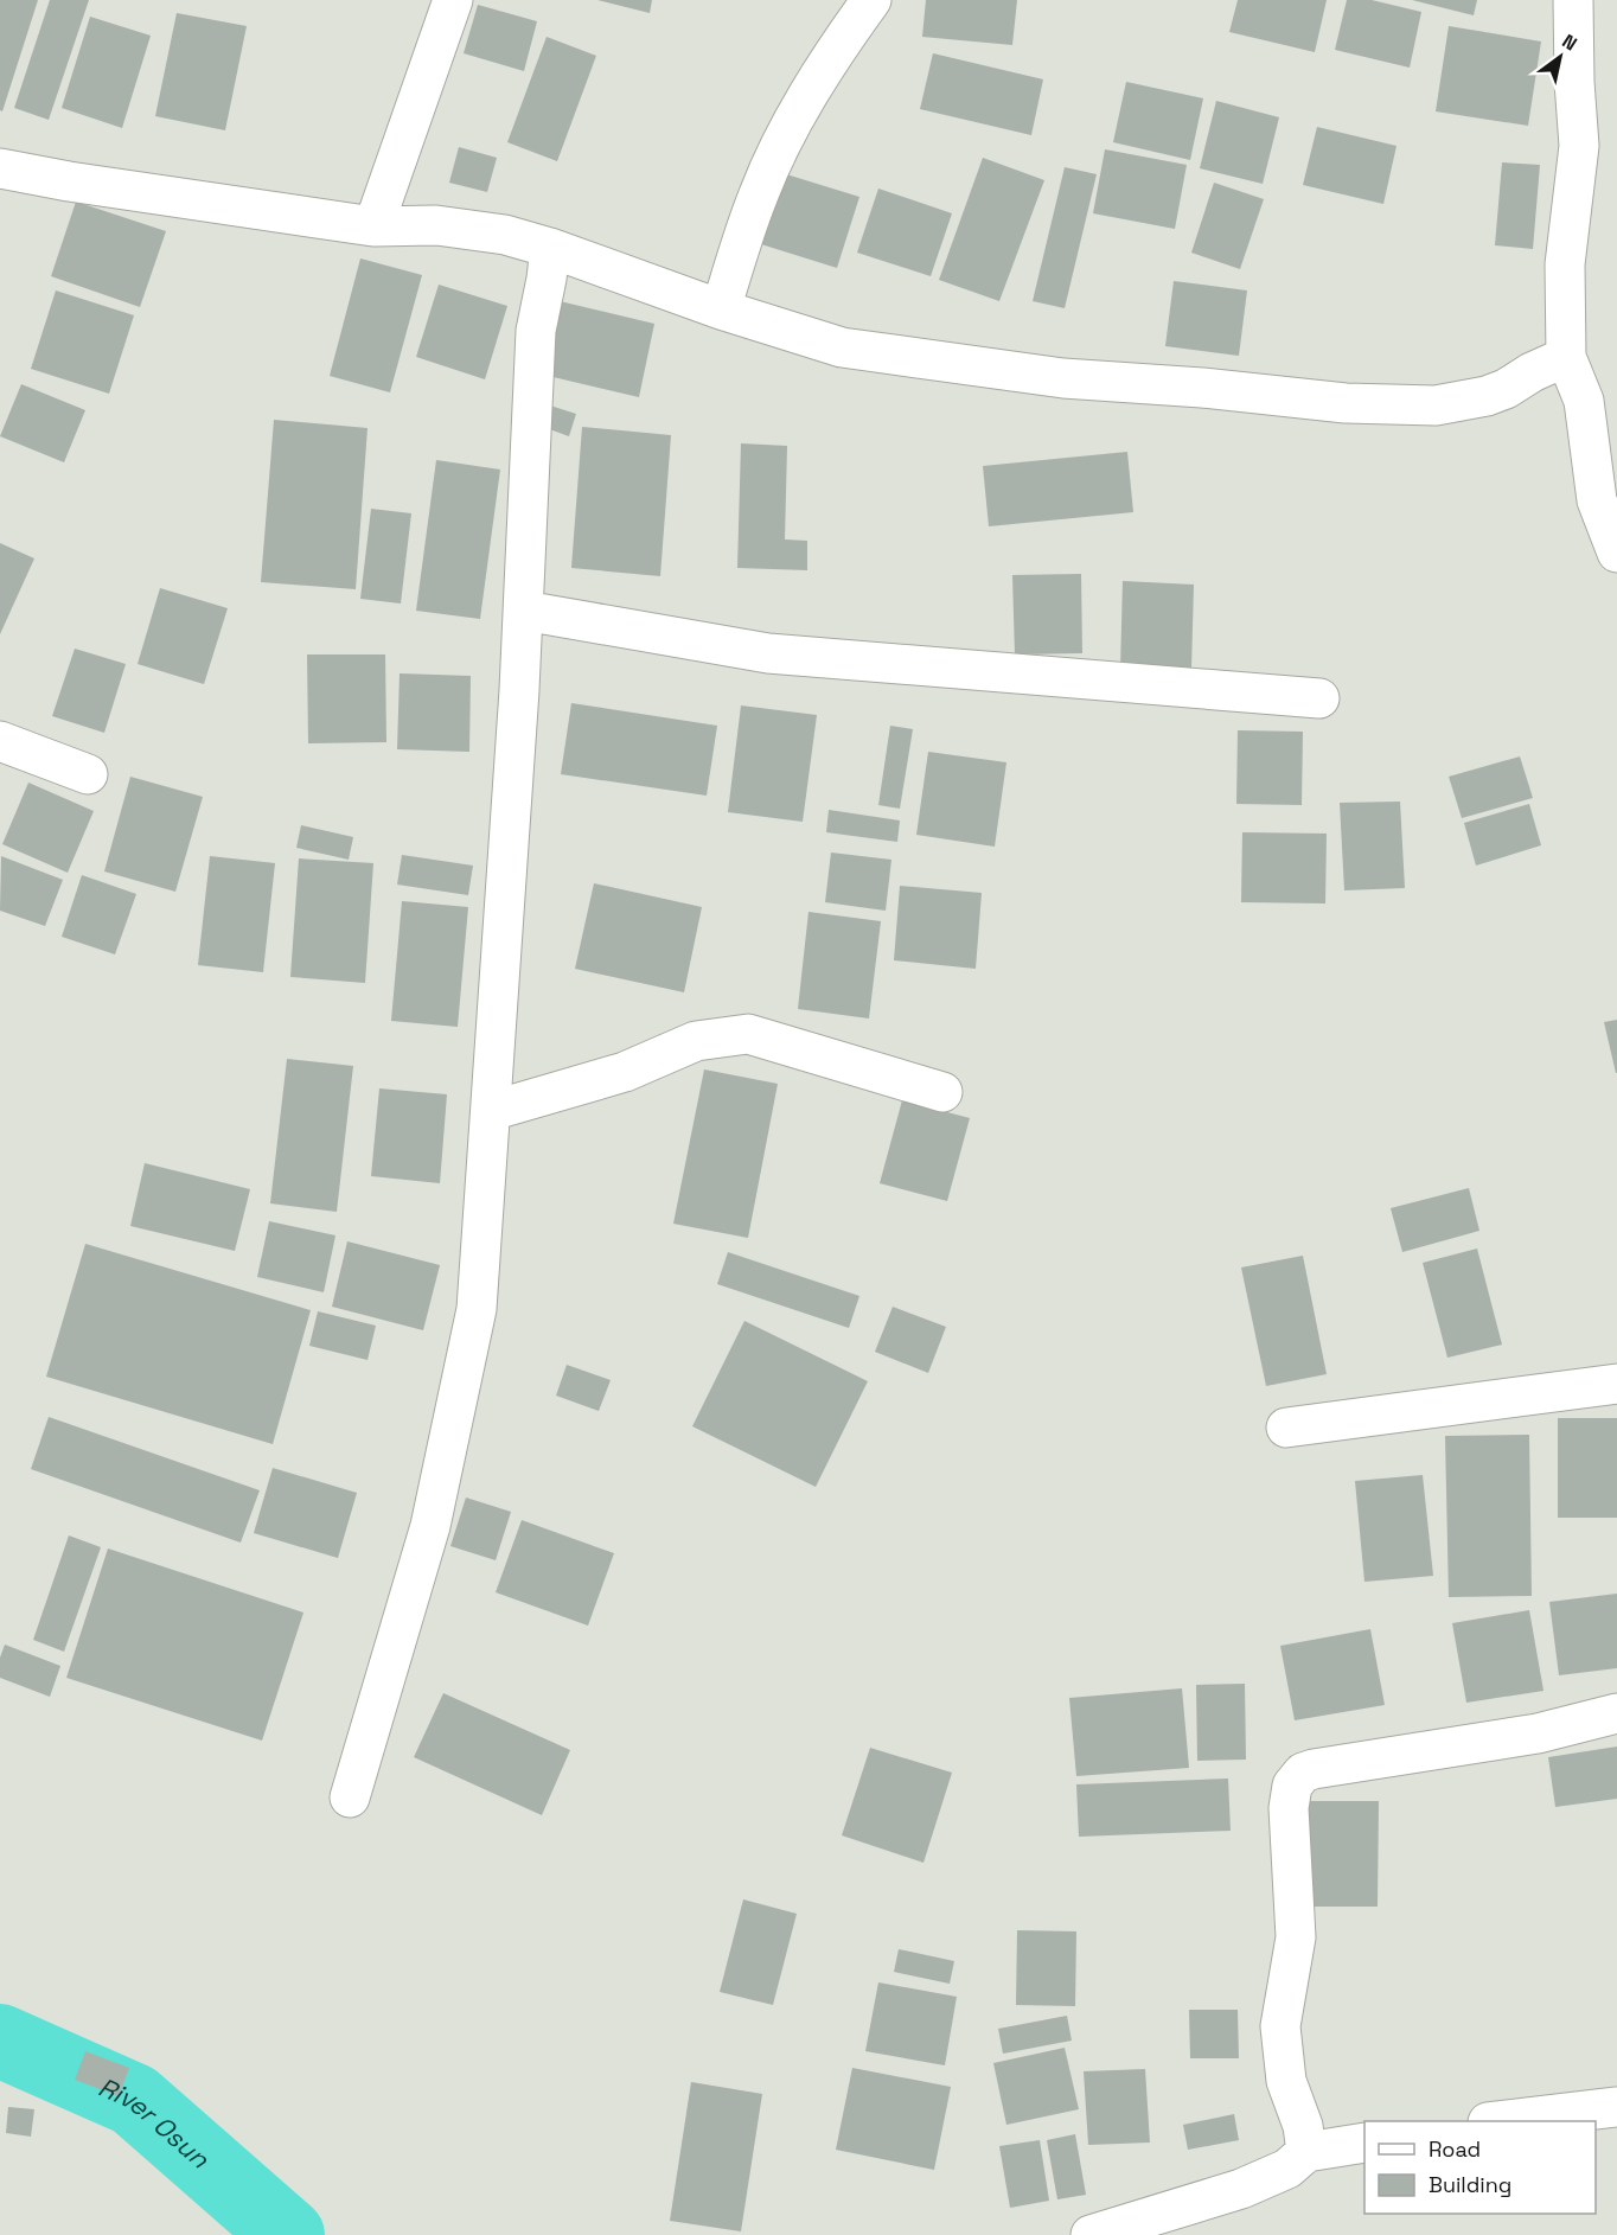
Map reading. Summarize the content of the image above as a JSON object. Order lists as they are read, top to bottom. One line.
{"water":["River Osun"],"legend":["Road","Building"],"north":"top right"}
